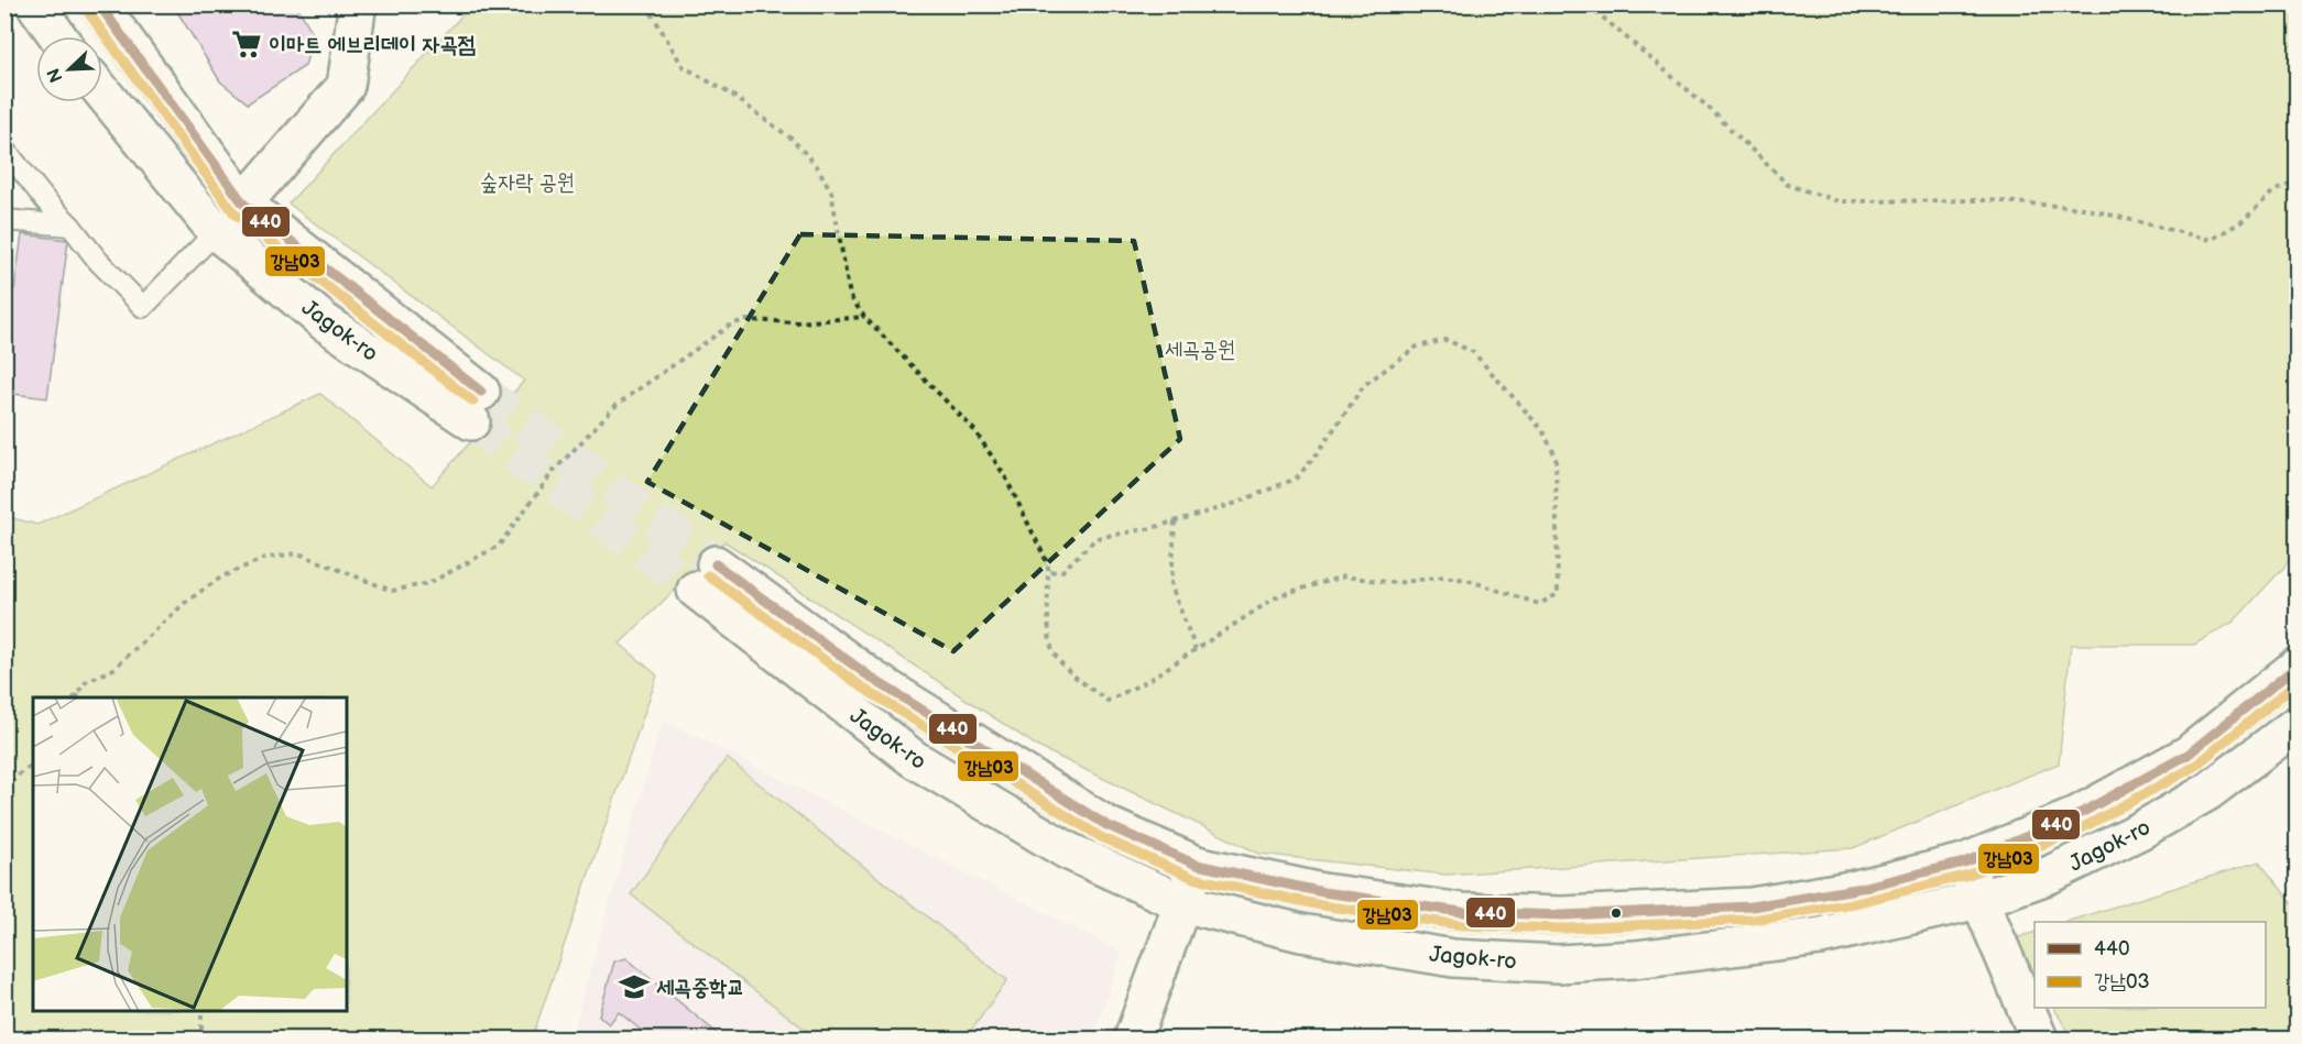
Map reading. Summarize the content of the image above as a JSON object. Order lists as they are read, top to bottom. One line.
{"streets":{"main road":["Jagok-ro"]},"parks":["숲자락 공원","세곡공원"],"places":{"supermarket":["이마트 에브리데이 자곡점"],"school or university":["세곡중학교"]},"lines":["transit line 440","transit line 강남03"],"legend":["440","강남03"],"north":"bottom left"}
